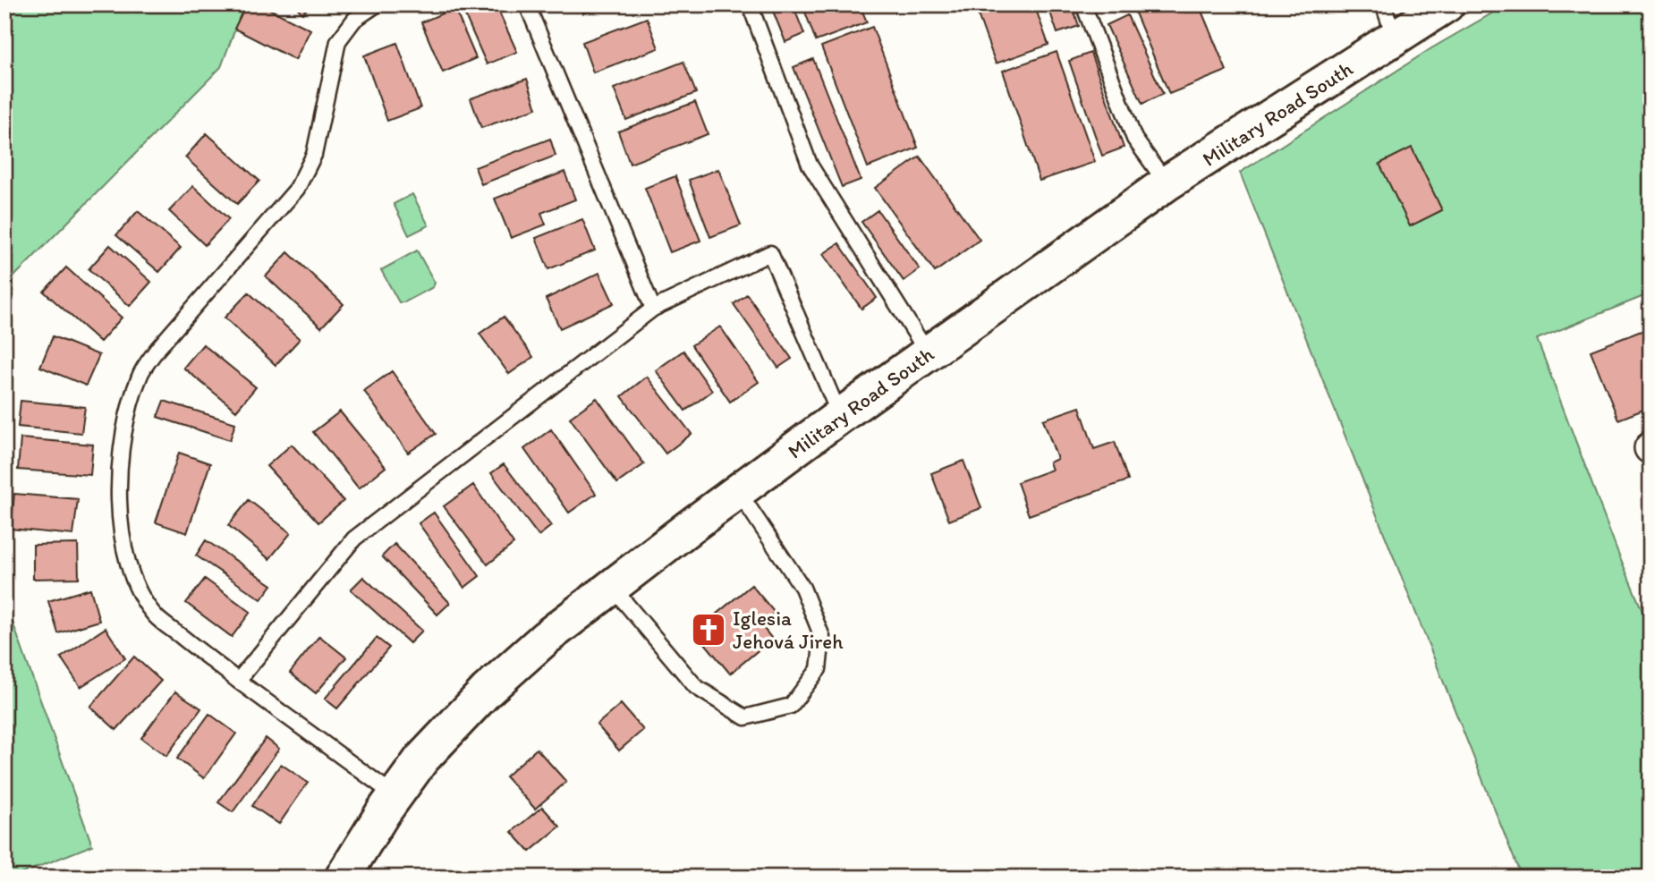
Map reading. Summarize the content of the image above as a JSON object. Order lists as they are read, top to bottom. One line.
{"streets":{"main road":["Military Road South"]},"places":{"church":["Iglesia Jehová Jireh"]}}
